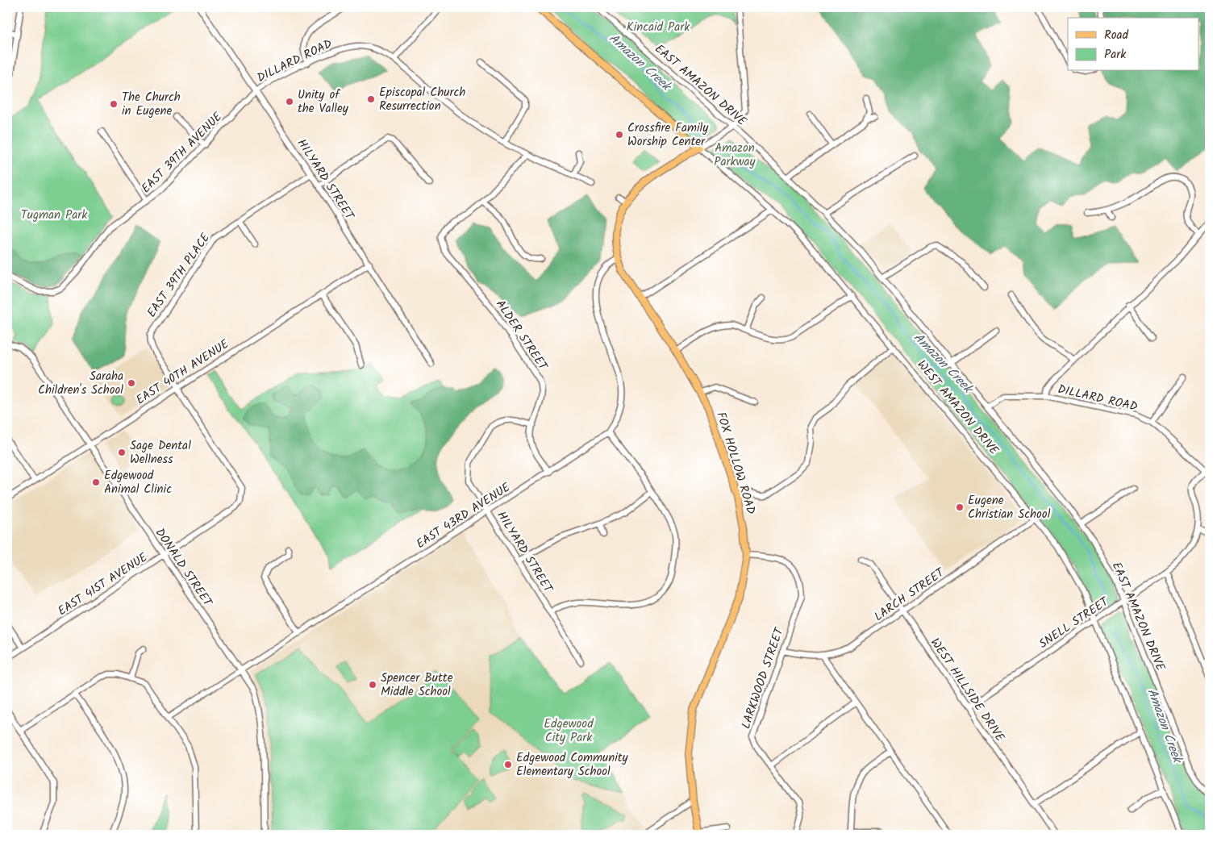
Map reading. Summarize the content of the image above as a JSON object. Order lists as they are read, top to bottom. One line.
{"streets":{"main road":["WEST AMAZON DRIVE","FOX HOLLOW ROAD"],"street":["DILLARD ROAD","EAST AMAZON DRIVE","EAST 39TH AVENUE","HILYARD STREET","EAST 39TH PLACE","ALDER STREET","EAST 40TH AVENUE","EAST 43RD AVENUE","DONALD STREET","EAST 41ST AVENUE","LARCH STREET","SNELL STREET","LARKWOOD STREET","WEST HILLSIDE DRIVE"]},"crossings":[["DILLARD ROAD","EAST AMAZON DRIVE"],["DILLARD ROAD","EAST 39TH AVENUE"],["DILLARD ROAD","HILYARD STREET"],["DILLARD ROAD","SNELL STREET"],["EAST AMAZON DRIVE","FOX HOLLOW ROAD"],["EAST AMAZON DRIVE","SNELL STREET"],["EAST 39TH AVENUE","HILYARD STREET"],["HILYARD STREET","EAST 39TH PLACE"],["HILYARD STREET","ALDER STREET"],["HILYARD STREET","EAST 40TH AVENUE"],["HILYARD STREET","EAST 43RD AVENUE"],["EAST 39TH PLACE","EAST 40TH AVENUE"],["EAST 39TH PLACE","EAST 41ST AVENUE"],["ALDER STREET","EAST 43RD AVENUE"],["EAST 40TH AVENUE","DONALD STREET"],["EAST 40TH AVENUE","EAST 41ST AVENUE"],["WEST AMAZON DRIVE","FOX HOLLOW ROAD"],["WEST AMAZON DRIVE","LARCH STREET"],["WEST AMAZON DRIVE","SNELL STREET"],["FOX HOLLOW ROAD","EAST 43RD AVENUE"],["FOX HOLLOW ROAD","LARKWOOD STREET"],["EAST 43RD AVENUE","DONALD STREET"],["DONALD STREET","EAST 41ST AVENUE"],["LARCH STREET","LARKWOOD STREET"],["LARCH STREET","WEST HILLSIDE DRIVE"],["SNELL STREET","WEST HILLSIDE DRIVE"]],"water":["Amazon Creek"],"parks":["Kincaid Park","Amazon Parkway","Tugman Park","Edgewood City Park"],"places":["Episcopal Church Resurrection","Unity of the Valley","The Church in Eugene","Crossfire Family Worship Center","Saraha Children's School","Sage Dental Wellness","Edgewood Animal Clinic","Eugene Christian School","Spencer Butte Middle School","Edgewood Community Elementary School"],"legend":["Road","Park"]}
